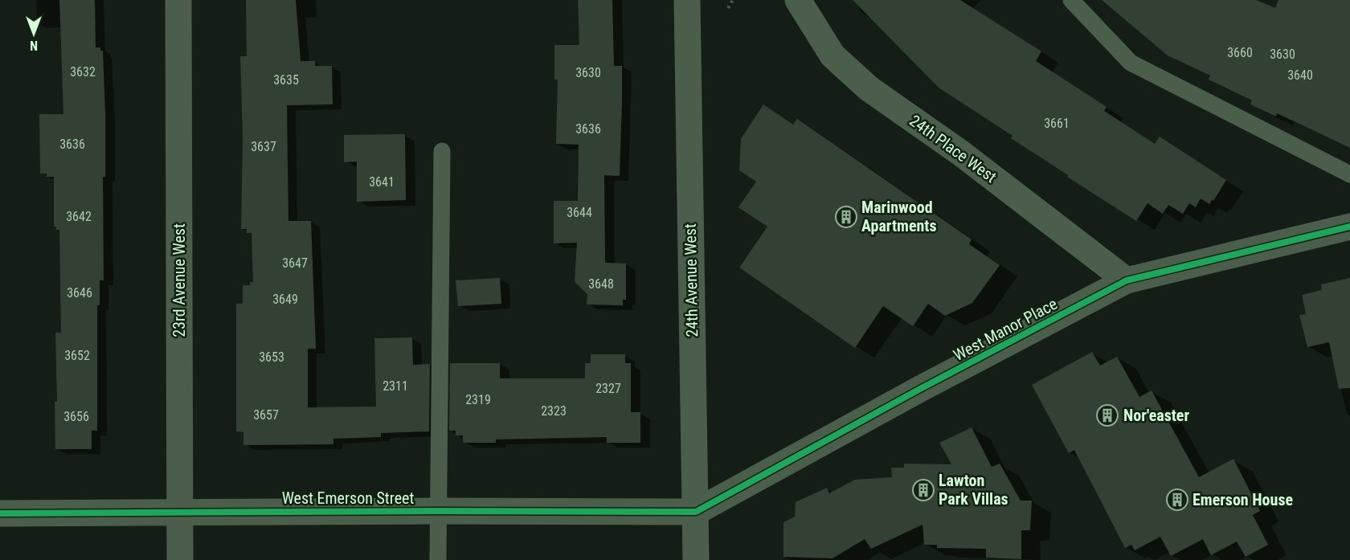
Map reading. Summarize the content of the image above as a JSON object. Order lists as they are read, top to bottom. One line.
{"streets":{"street":["24th Place West","23rd Avenue West","24th Avenue West","West Manor Place","West Emerson Street"]},"crossings":[["24th Place West","West Manor Place"],["23rd Avenue West","West Emerson Street"],["24th Avenue West","West Manor Place"],["24th Avenue West","West Emerson Street"],["West Manor Place","West Emerson Street"]],"places":{"building":["Marinwood Apartments","Nor'easter","Lawton Park Villas","Emerson House"]},"house_numbers":["3660","3630","3632","3630","3640","3635","3661","3636","3636","3637","3641","3644","3642","3647","3648","3646","3649","3652","3653","2311","2327","2319","2323","3657","3656"],"north":"bottom"}
